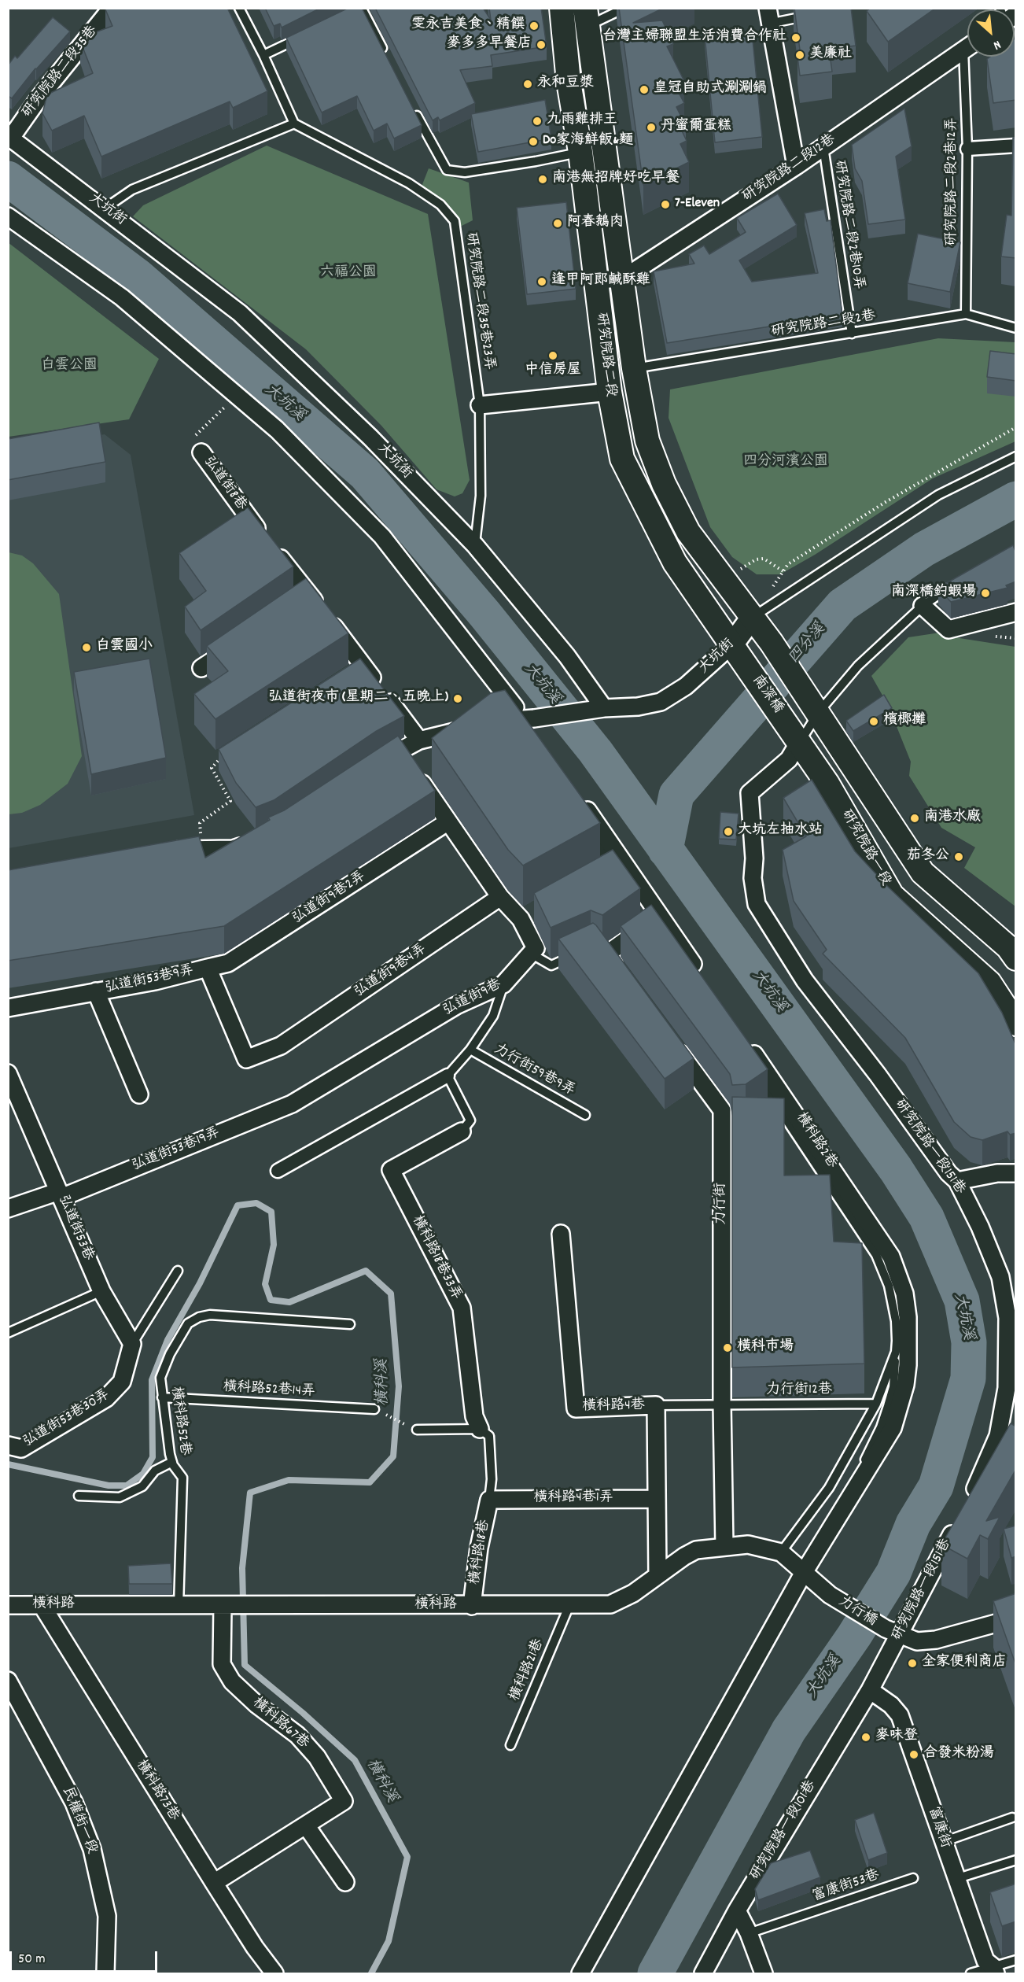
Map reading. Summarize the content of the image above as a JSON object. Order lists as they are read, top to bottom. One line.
{"streets":{"main road":["研究院路二段","南深橋","研究院路一段"],"street":["研究院路二段35巷","研究院路二段12巷","大坑街","弘道街8巷","弘道街9巷2弄","弘道街9巷4弄","弘道街53巷9弄","弘道街9巷","研究院路一段151巷","弘道街53巷19弄","力行街","弘道街53巷","橫科路18巷33弄","橫科路4巷","弘道街53巷30弄","橫科路4巷1弄","橫科路18巷","橫科路","力行橋","橫科路67巷","橫科路73巷","民權街一段","富康街","研究院路一段101巷"],"lane":["研究院路二段2巷12弄","研究院路二段2巷10弄","研究院路二段35巷23弄","研究院路二段2巷","力行街59巷9弄","橫科路2巷","橫科路52巷14弄","力行街12巷","橫科路52巷","橫科路21巷","富康街53巷"]},"crossings":[["研究院路二段35巷","大坑街"],["研究院路二段12巷","研究院路二段2巷10弄"],["研究院路二段12巷","研究院路二段"],["研究院路二段2巷12弄","研究院路二段2巷"],["大坑街","研究院路二段35巷23弄"],["大坑街","研究院路二段"],["研究院路二段2巷10弄","研究院路二段2巷"],["研究院路二段2巷","研究院路二段"],["研究院路二段","南深橋"],["南深橋","研究院路一段"],["研究院路一段","研究院路一段151巷"],["弘道街9巷2弄","弘道街53巷9弄"],["弘道街9巷4弄","弘道街53巷9弄"],["弘道街9巷","弘道街53巷19弄"],["橫科路2巷","力行街12巷"],["橫科路2巷","橫科路"],["研究院路一段151巷","力行橋"],["研究院路一段151巷","富康街"],["研究院路一段151巷","研究院路一段101巷"],["弘道街53巷19弄","弘道街53巷"],["力行街","力行街12巷"],["力行街","橫科路"],["弘道街53巷","弘道街53巷30弄"],["橫科路52巷14弄","橫科路52巷"],["力行街12巷","橫科路4巷"],["橫科路4巷","橫科路4巷1弄"],["橫科路4巷","橫科路"],["橫科路52巷","橫科路"],["橫科路4巷1弄","橫科路18巷"],["橫科路18巷","橫科路"],["橫科路","橫科路21巷"],["橫科路","橫科路67巷"],["橫科路","橫科路73巷"],["橫科路67巷","橫科路73巷"],["富康街","研究院路一段101巷"]],"water":["大坑溪","四分溪","橫科溪"],"parks":["六福公園","白雲公園","四分河濱公園"],"places":["雯永吉美食、精饌","台灣主婦聯盟生活消費合作社","麥多多早餐店","美廉社","永和豆漿","皇冠自助式涮涮鍋","九雨雞排王","丹蜜爾蛋糕","Do家海鮮飯&麵","南港無招牌好吃早餐","7-Eleven","阿春鵝肉","逢甲阿郎鹹酥雞","中信房屋","南深橋釣蝦場","白雲國小","弘道街夜市 (星期二、五晚上)","檳榔攤","南港水廠","大坑左抽水站","茄冬公","橫科市場","全家便利商店","麥味登","合發米粉湯"],"scale_bar":"50 m","north":"bottom right"}
